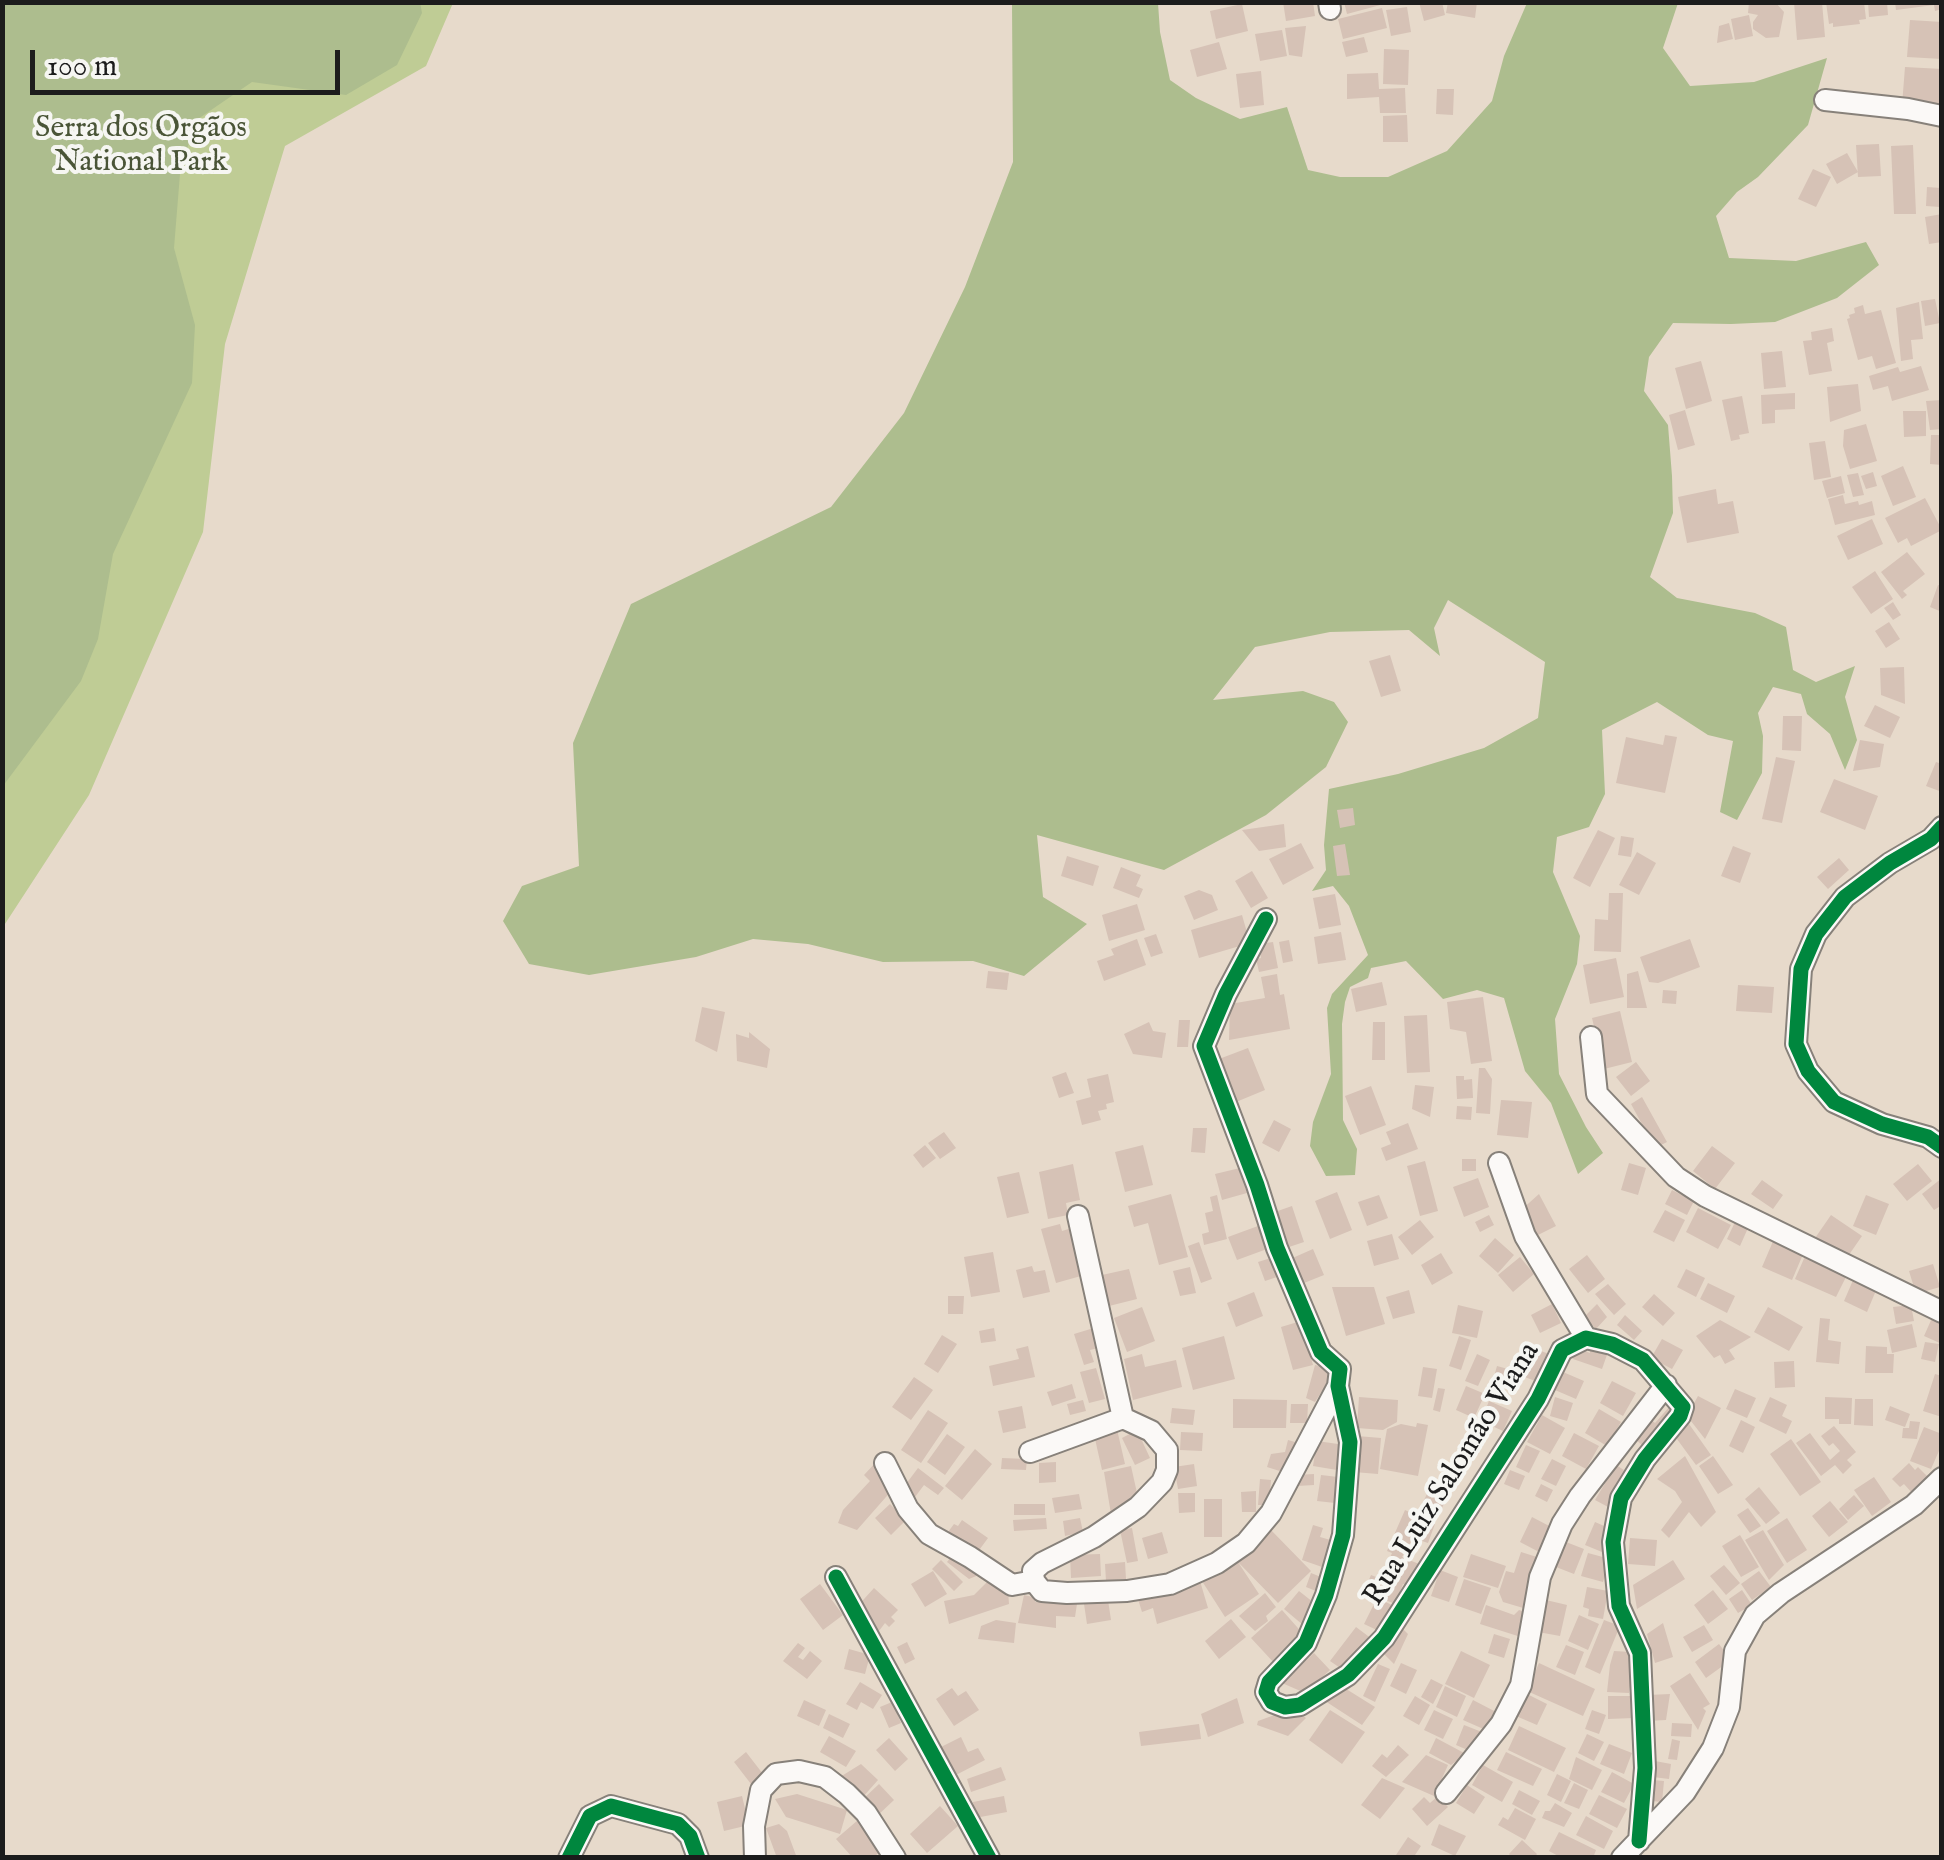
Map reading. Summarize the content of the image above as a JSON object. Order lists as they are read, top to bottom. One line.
{"streets":{"street":["Rua Luiz Salomão Viana"]},"parks":["Serra dos Orgãos National Park"],"scale_bar":"100 m"}
